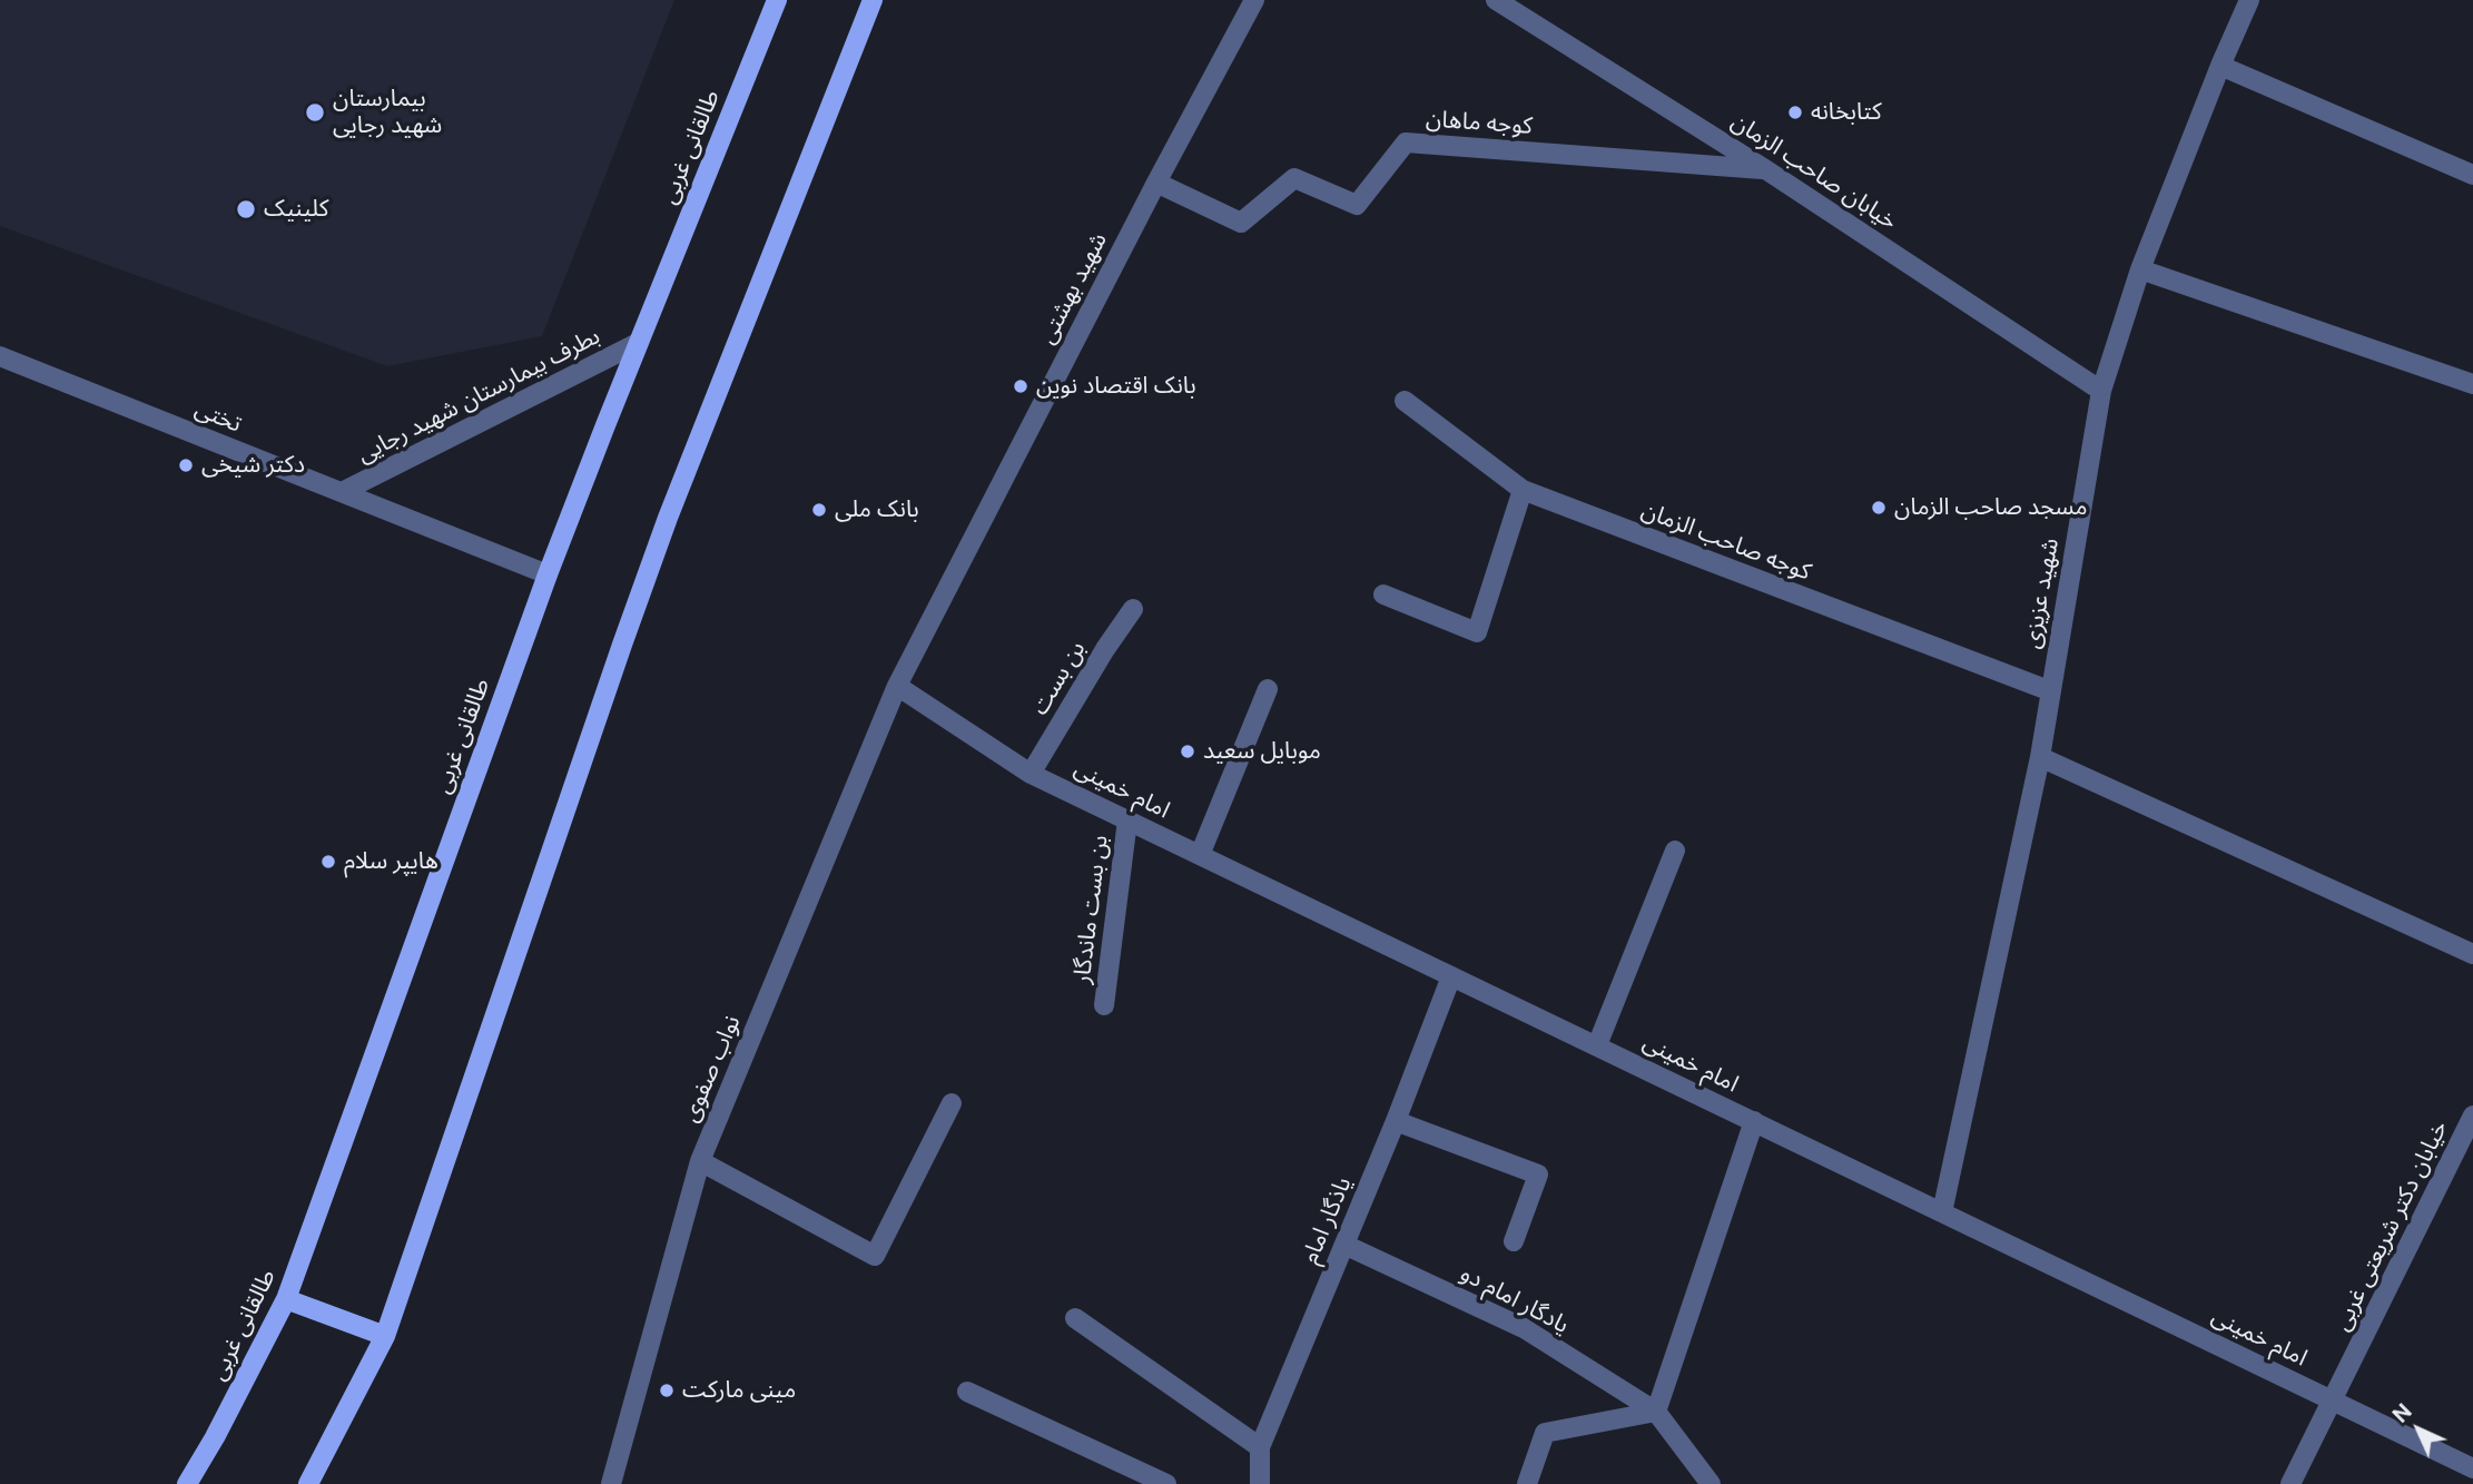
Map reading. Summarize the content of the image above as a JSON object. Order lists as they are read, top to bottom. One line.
{"streets":{"main road":["طالقانی غربی"],"street":["کوجه ماهان","خیابان صاحب الزمان","شهید بهشتی","بطرف بیمارستان شهید رجایی","تختی","کوجه صاحب الزمان","شهید عزیزی","بن بست","امام خمینی","بن بست ماندگار","نواب صفوی","یاذگار امام","خیابان دکتر شریعتی غربی","یادگار امام دو"]},"crossings":[["کوجه ماهان","خیابان صاحب الزمان"],["کوجه ماهان","شهید بهشتی"],["طالقانی غربی","بطرف بیمارستان شهید رجایی"],["طالقانی غربی","تختی"],["خیابان صاحب الزمان","شهید عزیزی"],["شهید بهشتی","امام خمینی"],["شهید بهشتی","نواب صفوی"],["بطرف بیمارستان شهید رجایی","تختی"],["کوجه صاحب الزمان","شهید عزیزی"],["شهید عزیزی","امام خمینی"],["بن بست","امام خمینی"],["امام خمینی","بن بست ماندگار"],["امام خمینی","نواب صفوی"],["امام خمینی","یاذگار امام"],["امام خمینی","خیابان دکتر شریعتی غربی"],["یاذگار امام","یادگار امام دو"]],"places":["بیمارستان شهید رجایی","کتابخانه","کلینیک","بانک اقتصاد نوین","دکتر شیخی","مسجد صاحب الزمان","بانک ملی","موبایل سعید","هایپر سلام","مینی مارکت"],"north":"top left"}
